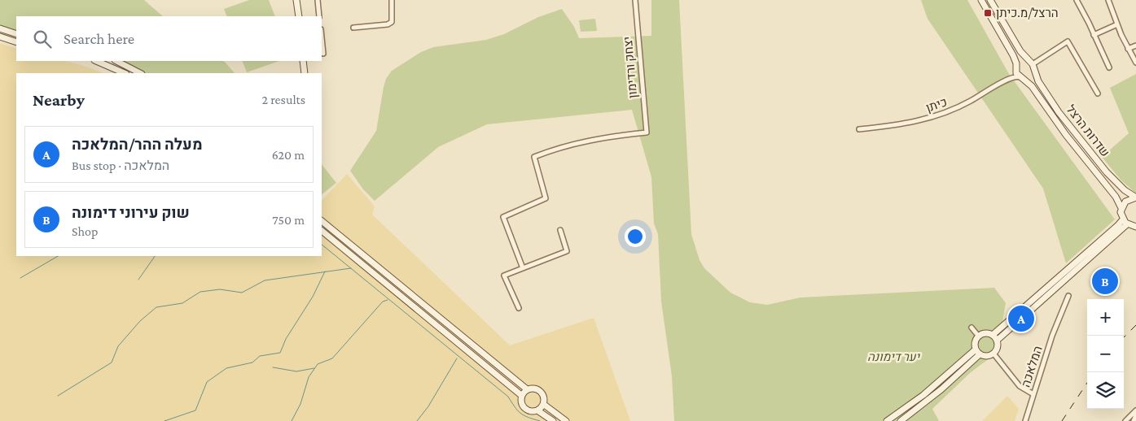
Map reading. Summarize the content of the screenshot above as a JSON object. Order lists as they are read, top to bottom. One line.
{"streets":{"main road":["שדרות הרצל"],"street":["יצחק ורדימון","כיתן","המלאכה"]},"crossings":[["כיתן","שדרות הרצל"]],"parks":["יער דימונה"],"places":{"transit":["הרצל/מ.כיתן"]},"page":{"search":"Search here","heading":["Nearby","2 results"],"list":[{"mark":"A","name":"מעלה ההר/המלאכה","note":"Bus stop · המלאכה","value":"620 m"},{"mark":"B","name":"שוק עירוני דימונה","note":"Shop","value":"750 m"}],"pins":["B","A"],"map_buttons":["+","−"]}}
